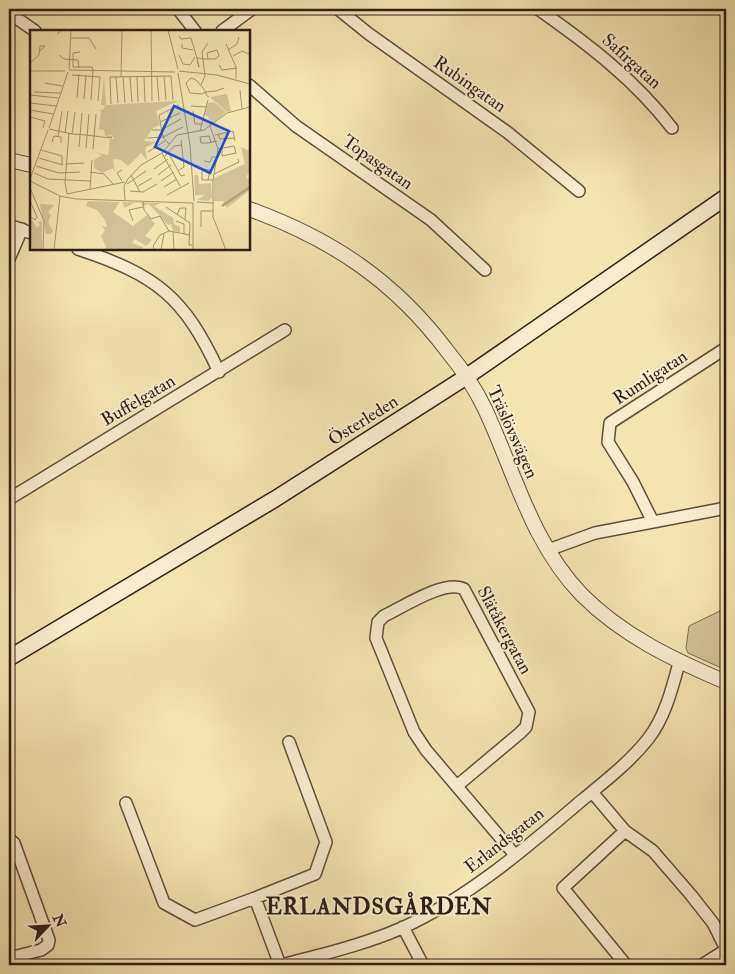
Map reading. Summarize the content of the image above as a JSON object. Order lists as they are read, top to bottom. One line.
{"streets":{"main road":["Österleden"],"street":["Safirgatan","Rubingatan","Topasgatan","Rumligatan","Buffelgatan","Träslövsvägen","Slätåkergatan","Erlandsgatan"]},"crossings":[["Österleden","Träslövsvägen"],["Träslövsvägen","Erlandsgatan"],["Slätåkergatan","Erlandsgatan"]],"districts":["ERLANDSGÅRDEN"],"north":"top right"}
